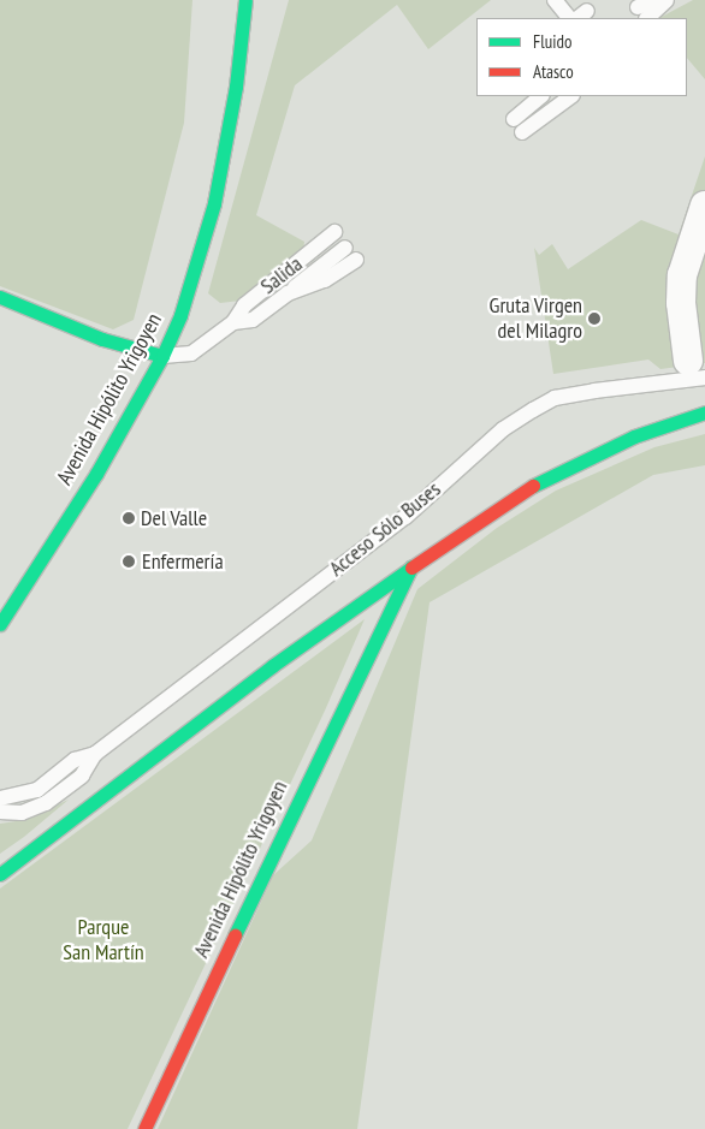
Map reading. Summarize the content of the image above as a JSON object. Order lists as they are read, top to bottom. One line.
{"streets":{"main road":["Avenida Hipólito Yrigoyen"],"lane":["Salida","Acceso Sólo Buses"]},"crossings":[["Salida","Avenida Hipólito Yrigoyen"]],"parks":["Parque San Martín"],"places":["Gruta Virgen del Milagro","Del Valle","Enfermería"],"legend":["Fluido","Atasco"]}
